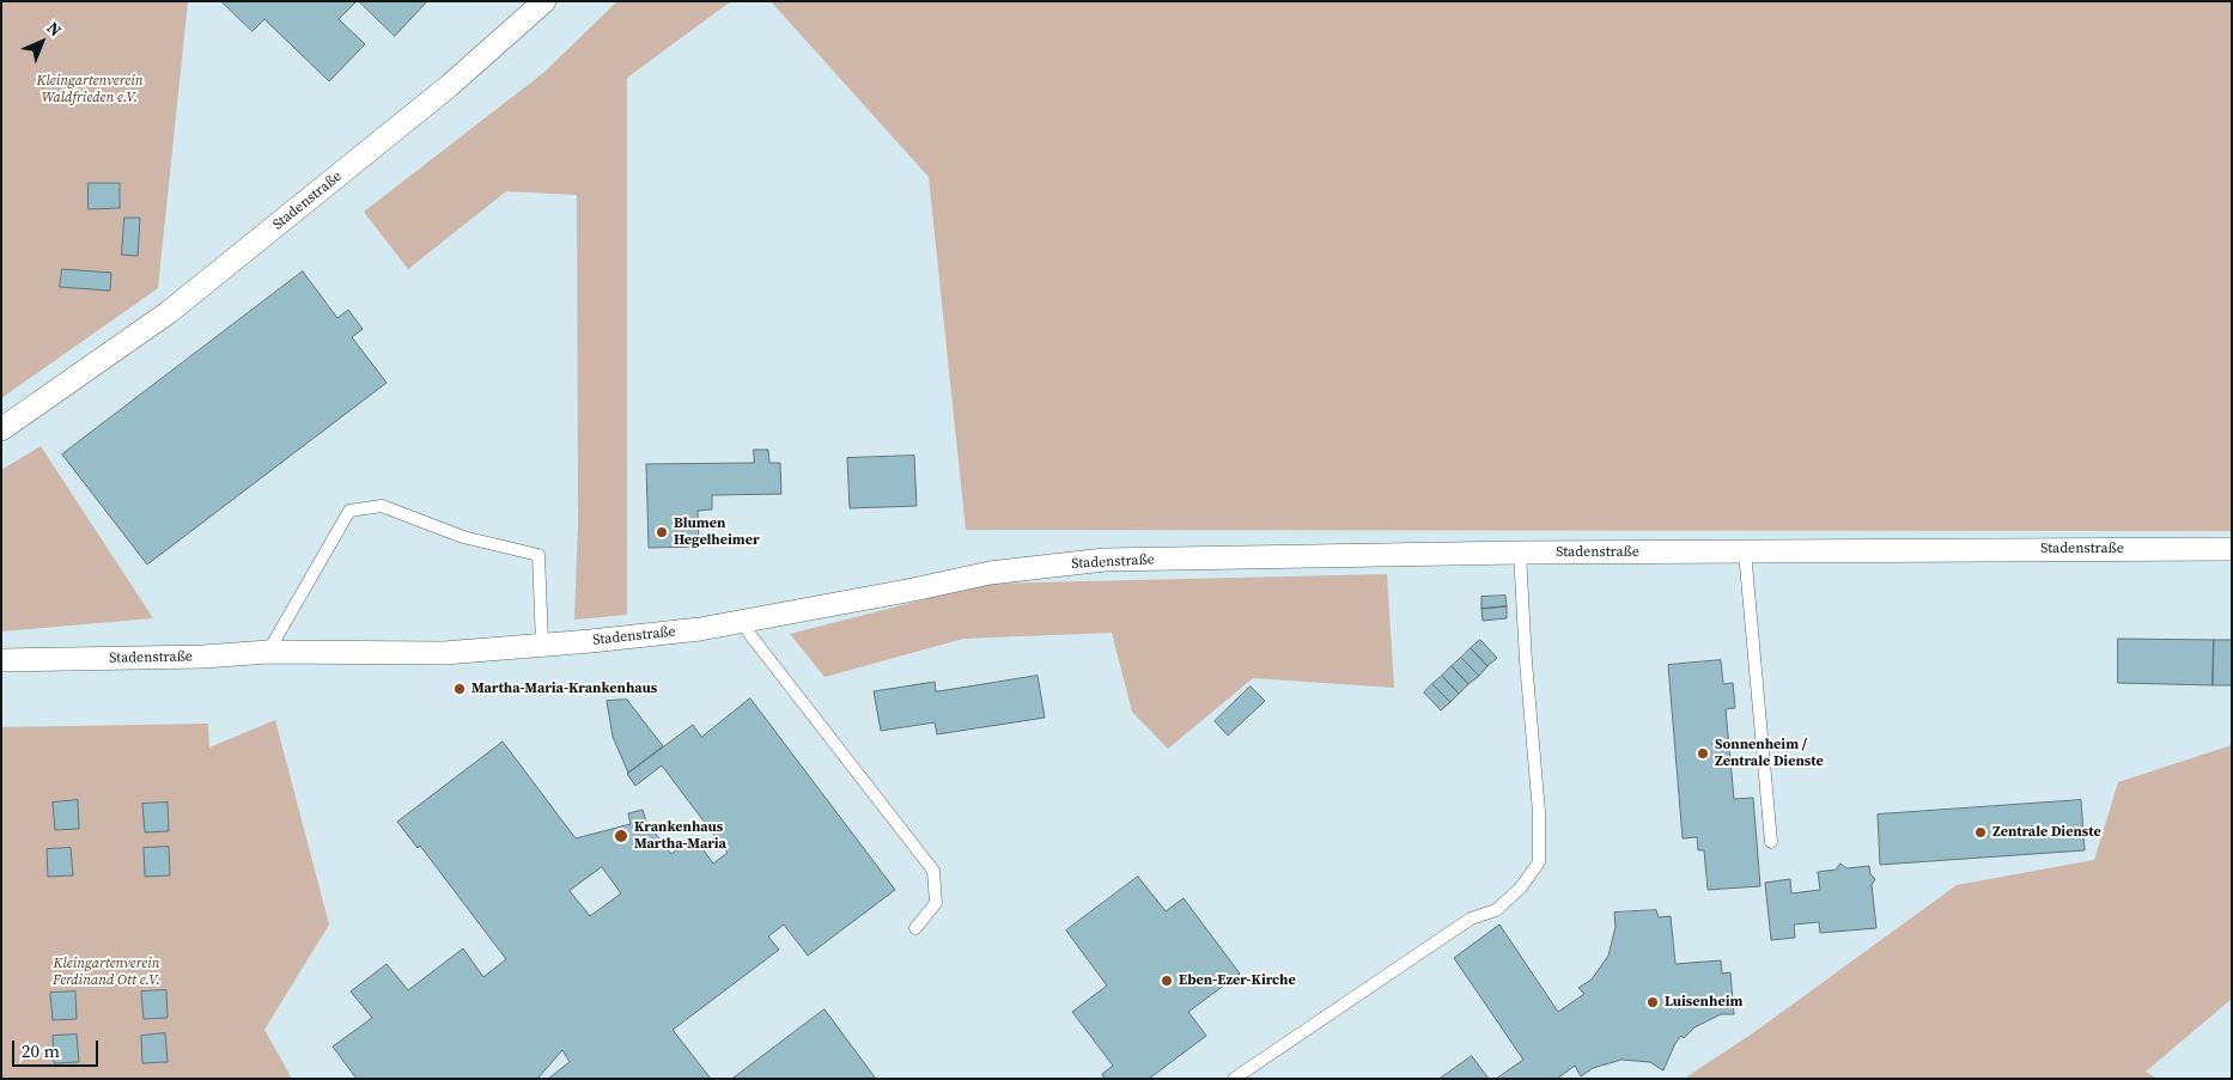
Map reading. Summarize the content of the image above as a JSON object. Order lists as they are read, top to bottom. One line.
{"streets":{"street":["Stadenstraße"]},"parks":["Kleingartenverein Waldfrieden e.V.","Kleingartenverein Ferdinand Ott e.V."],"places":["Blumen Hegelheimer","Martha-Maria-Krankenhaus","Sonnenheim / Zentrale Dienste","Zentrale Dienste","Krankenhaus Martha-Maria","Eben-Ezer-Kirche","Luisenheim"],"scale_bar":"20 m","north":"top right"}
